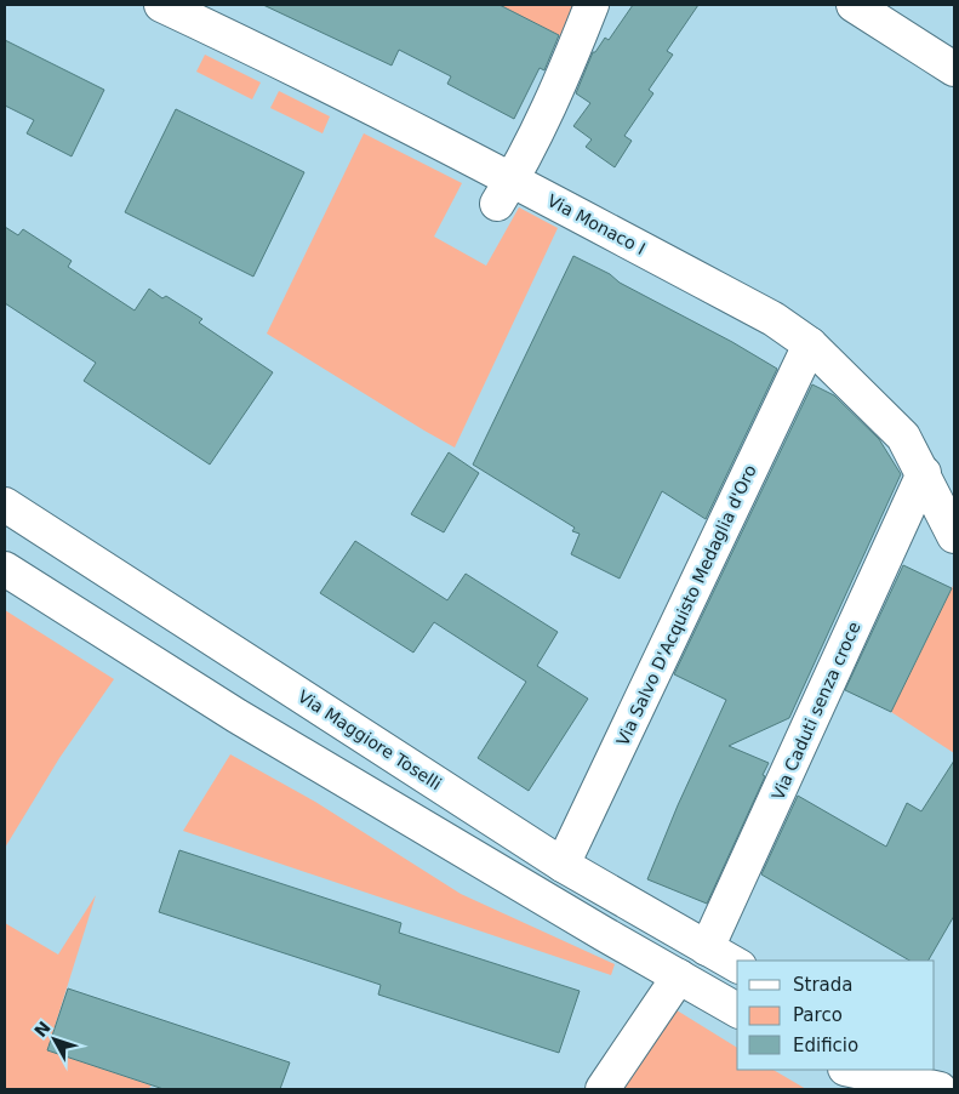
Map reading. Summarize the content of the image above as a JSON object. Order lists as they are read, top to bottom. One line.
{"streets":{"street":["Via Monaco I","Via Salvo D'Acquisto Medaglia d'Oro","Via Caduti senza croce","Via Maggiore Toselli"]},"crossings":[["Via Monaco I","Via Salvo D'Acquisto Medaglia d'Oro"],["Via Monaco I","Via Caduti senza croce"],["Via Salvo D'Acquisto Medaglia d'Oro","Via Maggiore Toselli"],["Via Caduti senza croce","Via Maggiore Toselli"]],"legend":["Strada","Parco","Edificio"],"north":"top left"}
